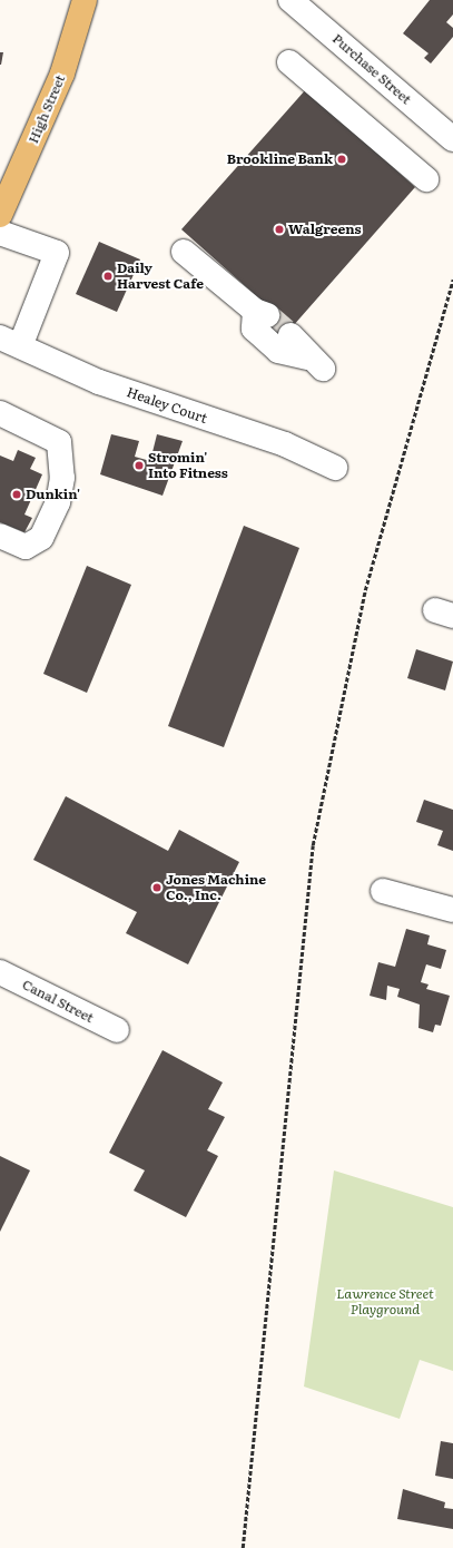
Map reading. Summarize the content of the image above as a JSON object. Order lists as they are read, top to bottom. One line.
{"streets":{"main road":["High Street"],"street":["Purchase Street","Healey Court","Canal Street"]},"parks":["Lawrence Street Playground"],"places":["Brookline Bank","Walgreens","Daily Harvest Cafe","Stromin' Into Fitness","Dunkin'","Jones Machine Co., Inc."]}
